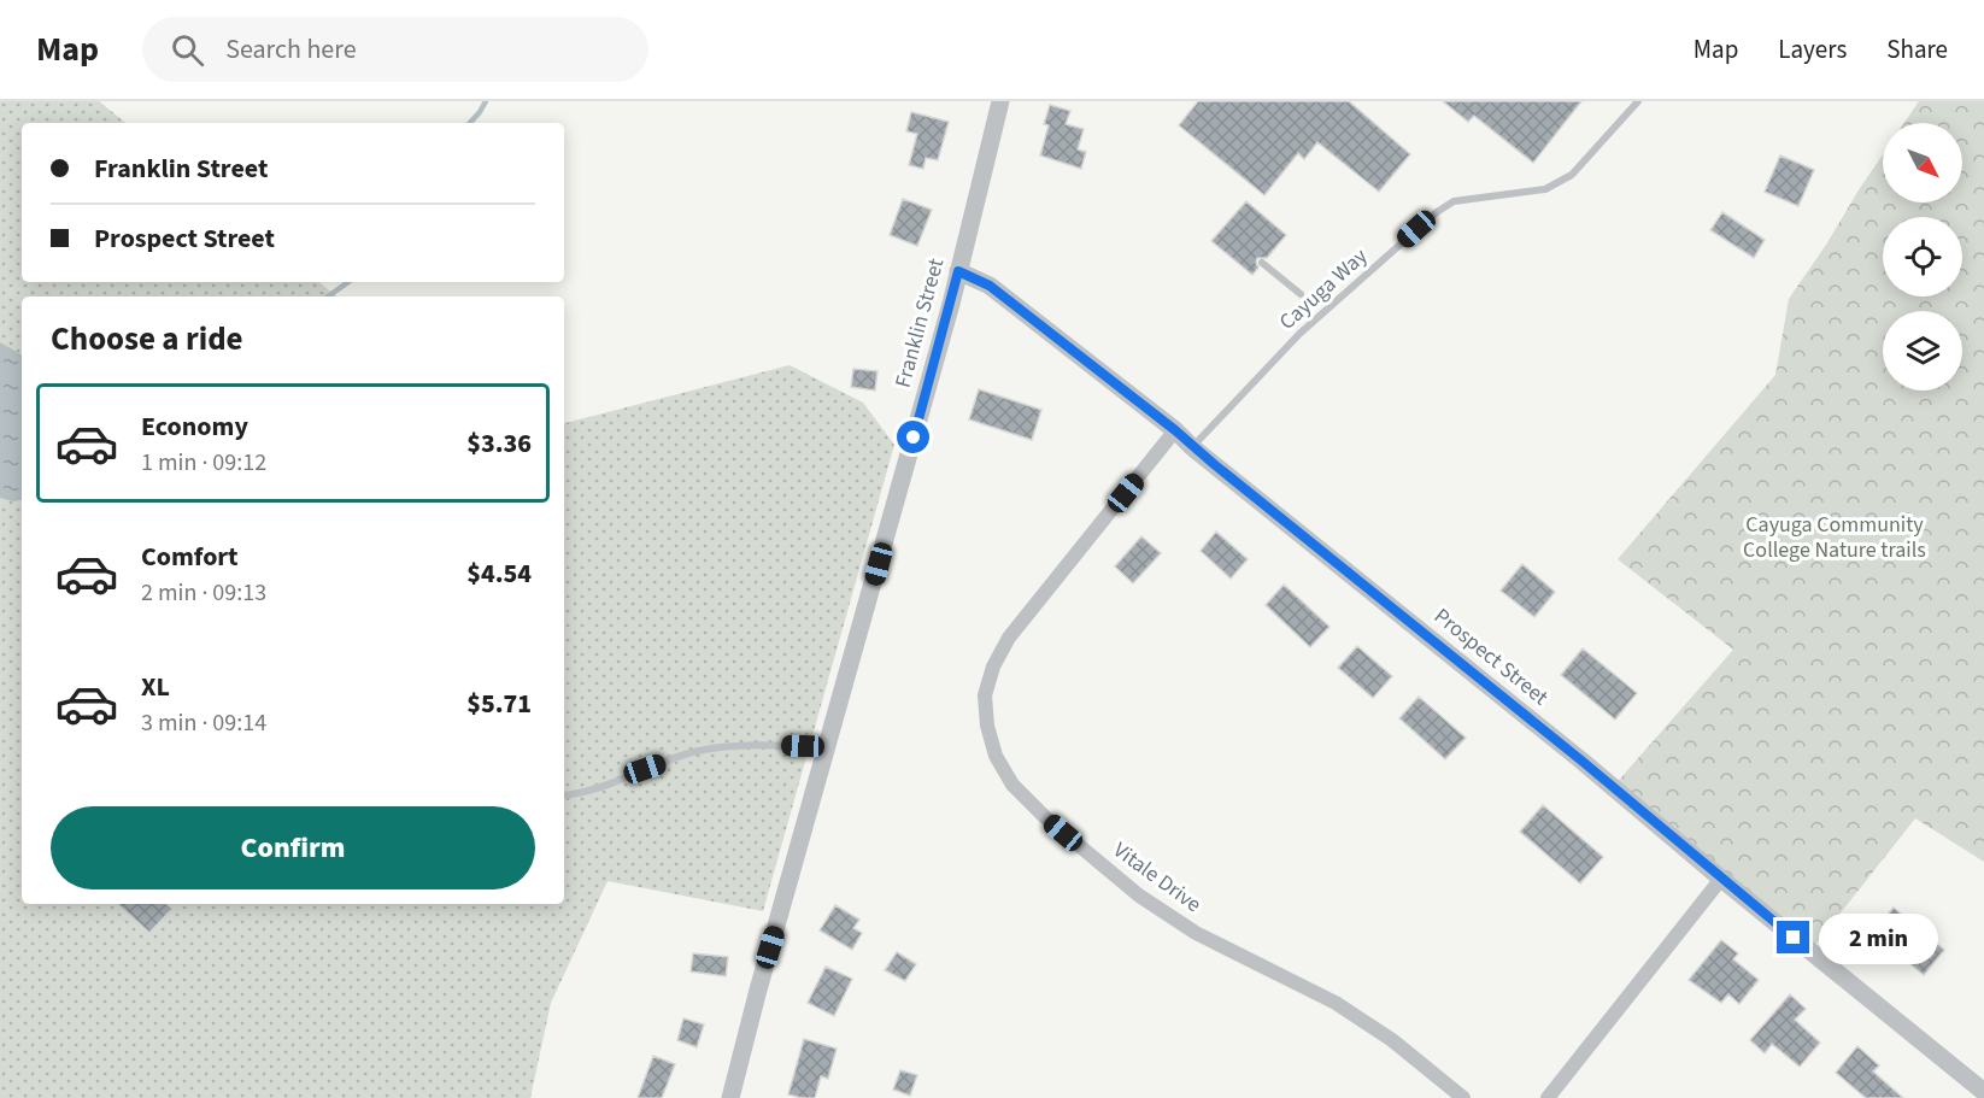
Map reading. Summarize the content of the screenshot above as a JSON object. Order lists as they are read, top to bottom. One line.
{"streets":{"street":["Franklin Street","Prospect Street","Vitale Drive"],"lane":["Cayuga Way"]},"crossings":[["Cayuga Way","Prospect Street"],["Franklin Street","Prospect Street"],["Prospect Street","Vitale Drive"]],"parks":["Cayuga Community College Nature trails"],"north":"bottom right","page":{"header":"Map","search":"Search here","nav":["Map","Layers","Share"],"banner":["Franklin Street","Prospect Street"],"heading":"Choose a ride","list":[{"name":"Economy","note":"1 min · 09:12","value":"$3.36"},{"name":"Comfort","note":"2 min · 09:13","value":"$4.54"},{"name":"XL","note":"3 min · 09:14","value":"$5.71"}],"buttons":"Confirm","bubble":"2 min"}}
